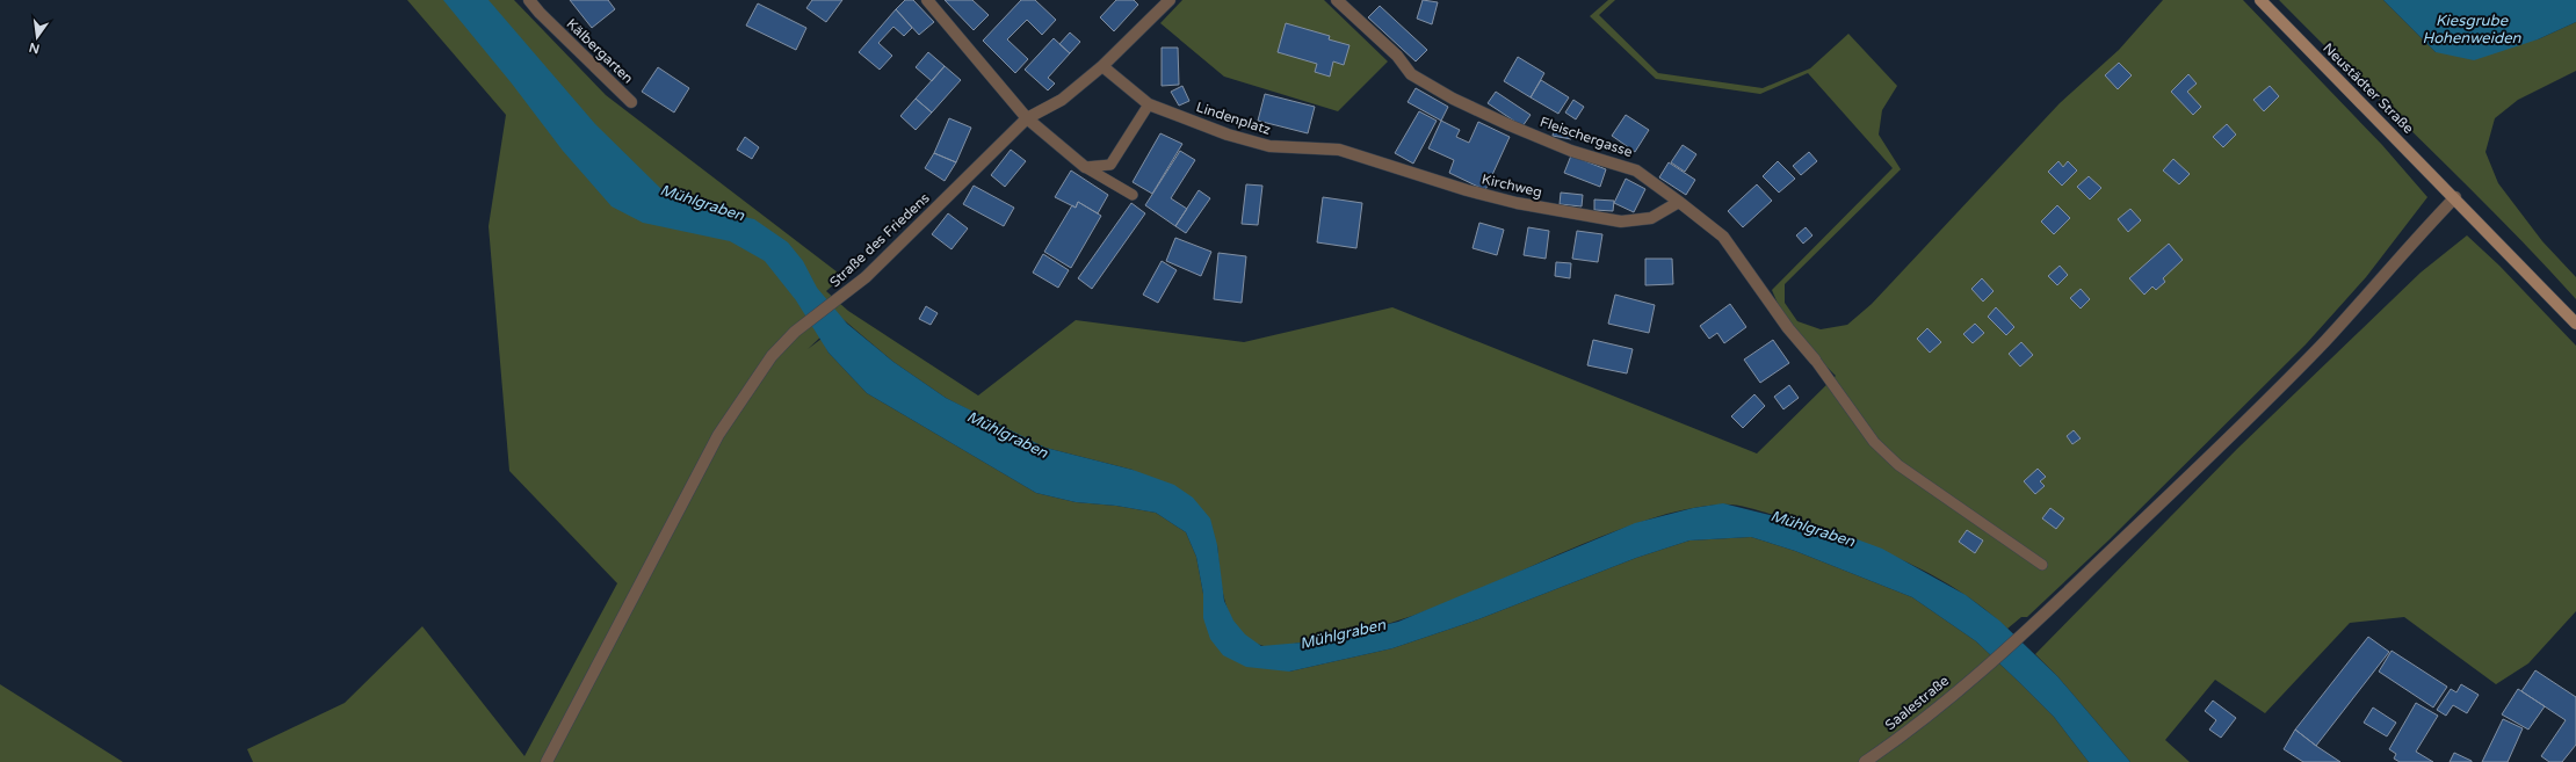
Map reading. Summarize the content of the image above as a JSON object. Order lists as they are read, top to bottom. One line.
{"streets":{"main road":["Neustädter Straße"],"street":["Kälbergarten","Lindenplatz","Fleischergasse","Kirchweg","Straße des Friedens","Saalestraße"]},"crossings":[["Neustädter Straße","Saalestraße"],["Lindenplatz","Kirchweg"],["Lindenplatz","Straße des Friedens"],["Fleischergasse","Kirchweg"]],"water":["Kiesgrube Hohenweiden","Mühlgraben"],"north":"bottom"}
